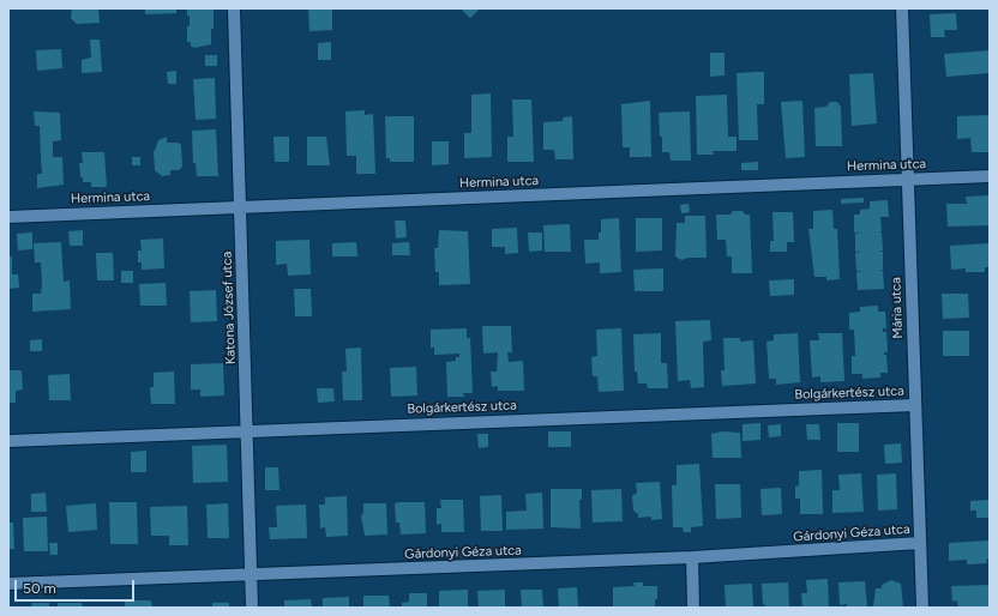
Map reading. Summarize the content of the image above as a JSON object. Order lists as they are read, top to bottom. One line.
{"streets":{"street":["Hermina utca","Katona József utca","Mária utca","Bolgárkertész utca","Gárdonyi Géza utca"]},"crossings":[["Hermina utca","Katona József utca"],["Hermina utca","Mária utca"],["Katona József utca","Bolgárkertész utca"],["Katona József utca","Gárdonyi Géza utca"],["Mária utca","Bolgárkertész utca"],["Mária utca","Gárdonyi Géza utca"]],"scale_bar":"50 m"}
